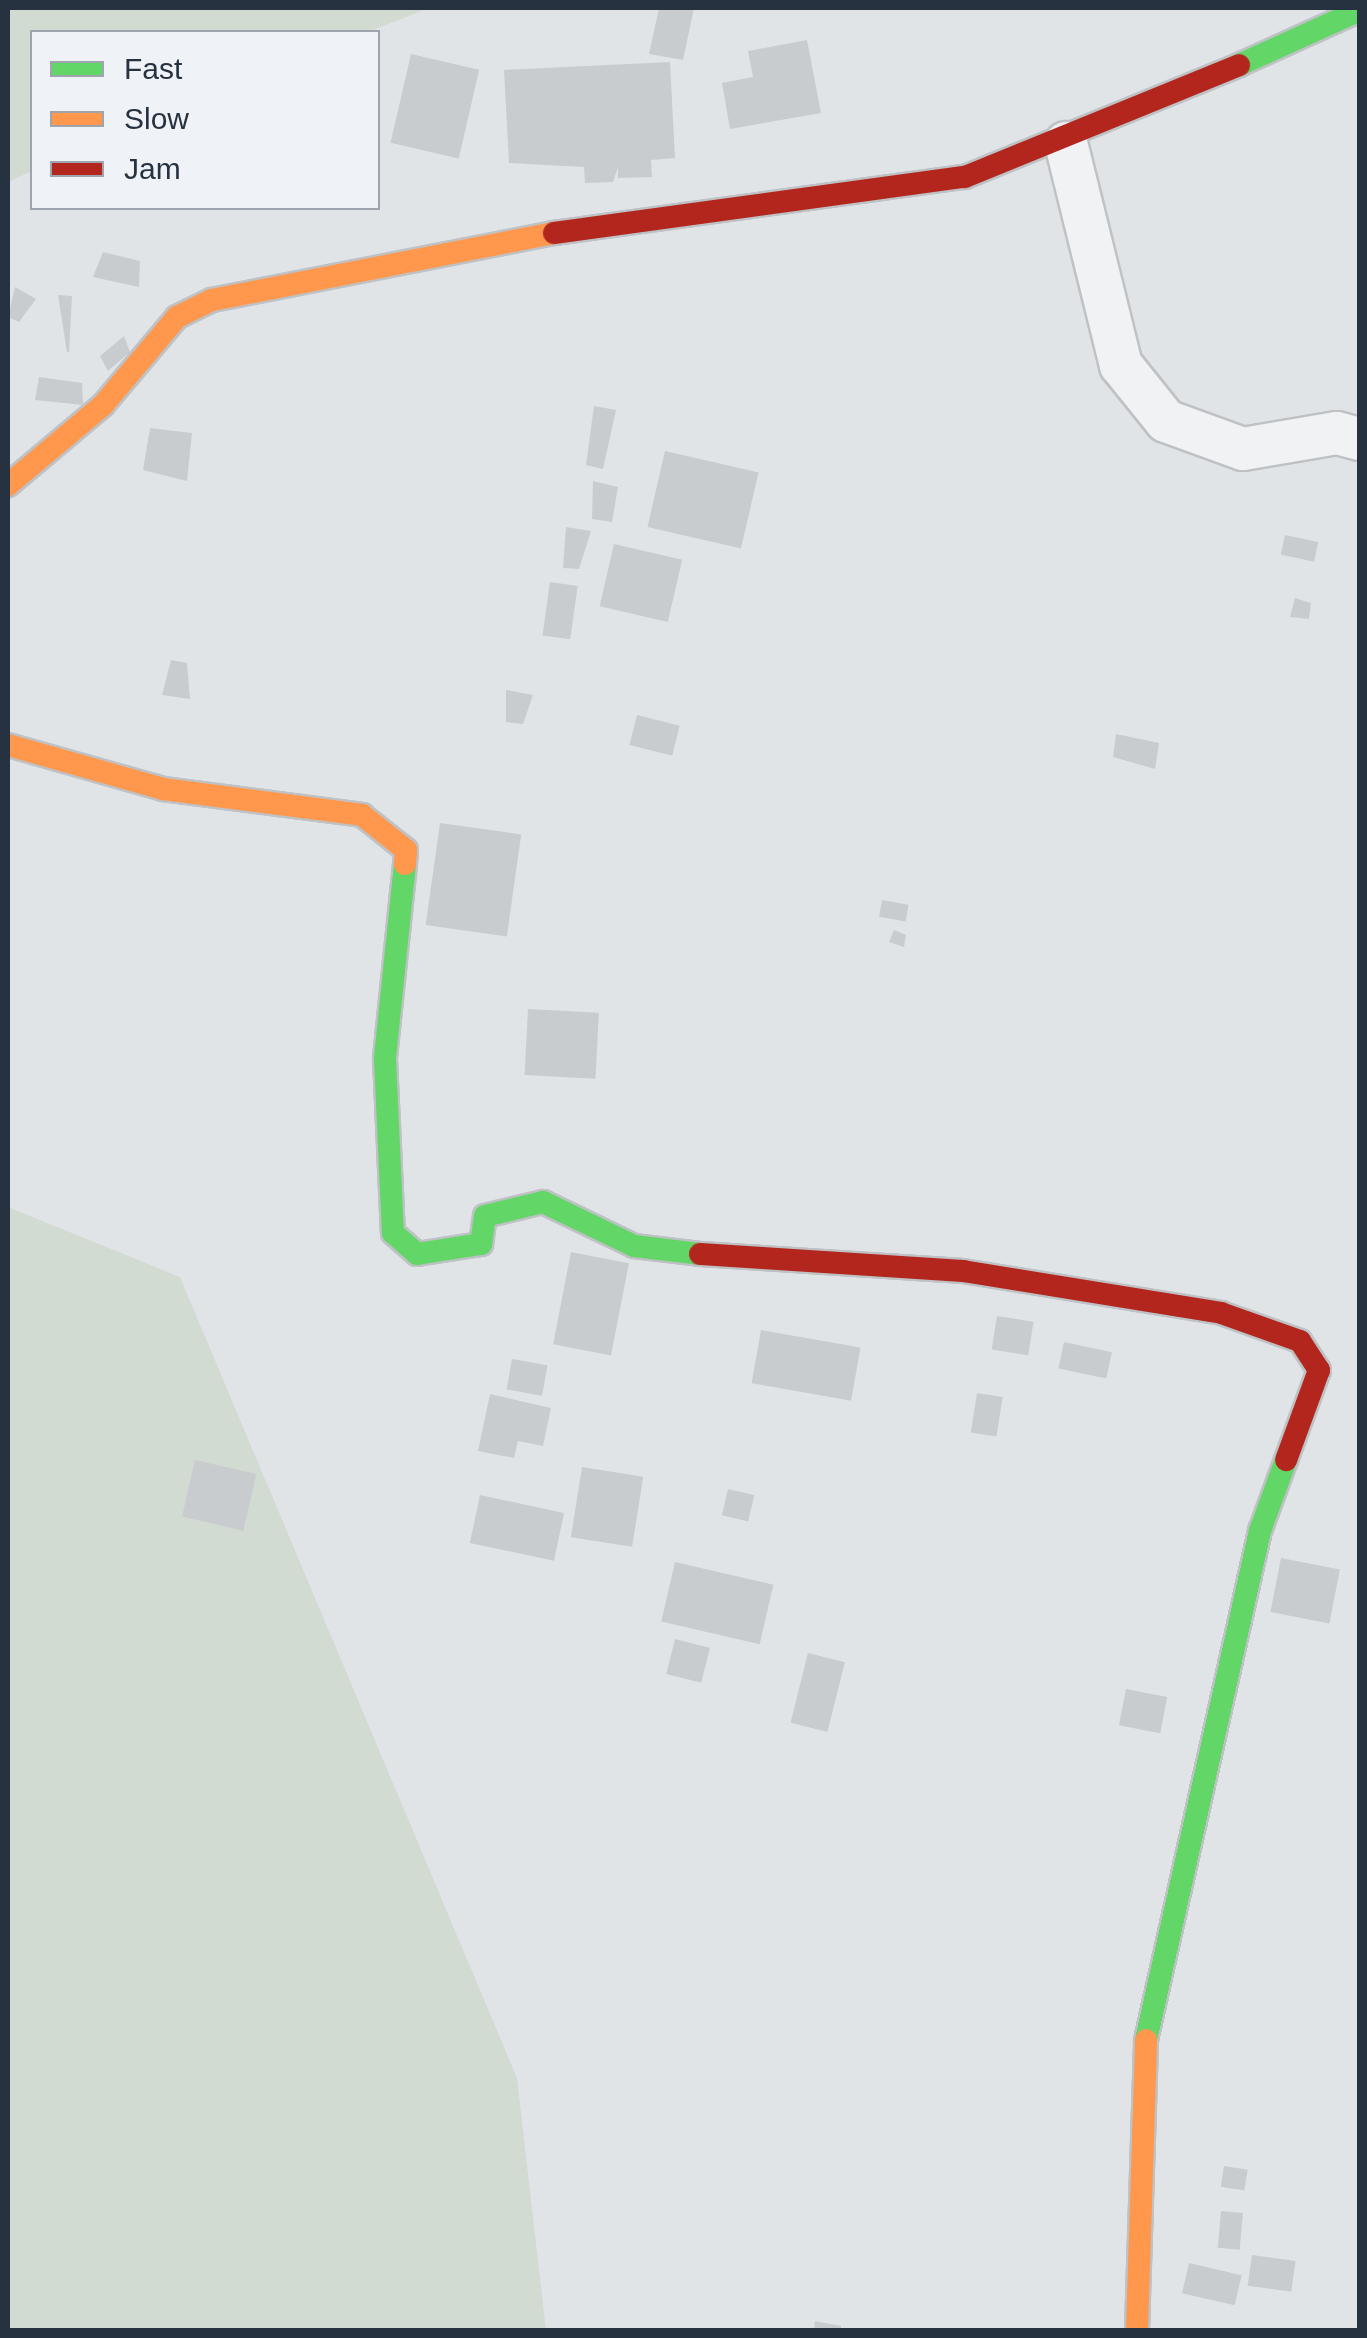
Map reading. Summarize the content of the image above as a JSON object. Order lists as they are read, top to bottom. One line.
{"legend":["Fast","Slow","Jam"]}
